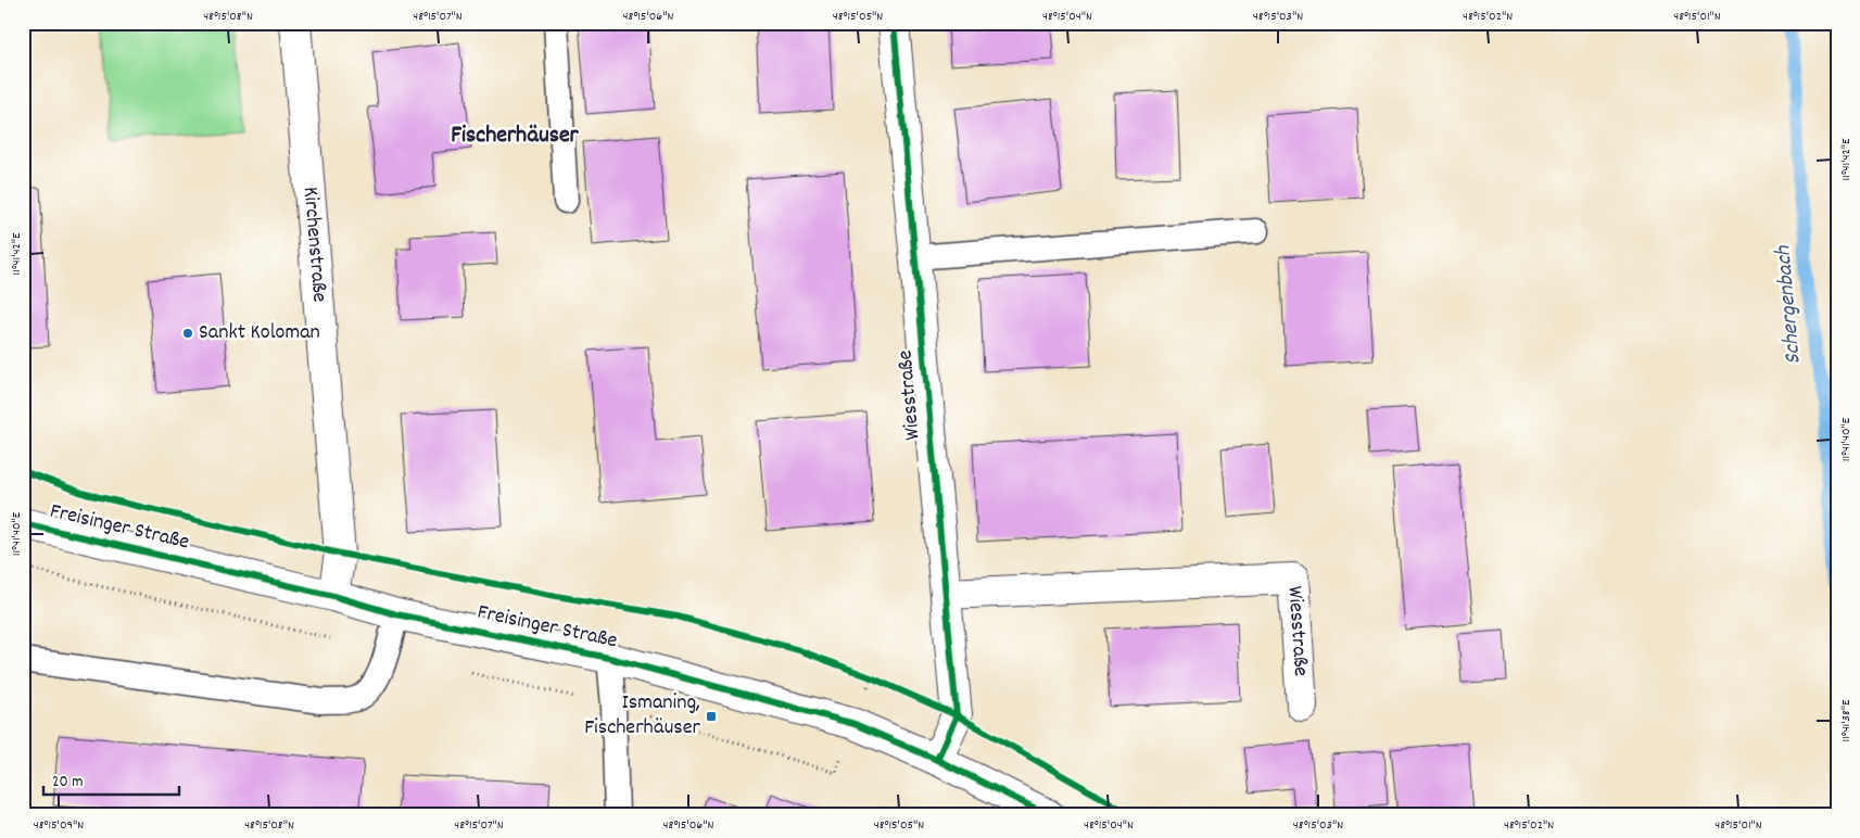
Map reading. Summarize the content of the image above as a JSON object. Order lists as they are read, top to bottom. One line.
{"streets":{"street":["Kirchenstraße","Wiesstraße","Freisinger Straße"]},"crossings":[["Kirchenstraße","Freisinger Straße"],["Wiesstraße","Freisinger Straße"]],"districts":["Fischerhäuser"],"water":["Schergenbach"],"places":{"other":["Sankt Koloman"],"transit":["Ismaning, Fischerhäuser"]},"scale_bar":"20 m","coordinates":["48°15'08\"N","48°15'07\"N","48°15'06\"N","48°15'05\"N","48°15'04\"N","48°15'03\"N","48°15'02\"N","48°15'01\"N","11°41'42\"E","11°41'40\"E","11°41'38\"E","48°15'09\"N"]}
